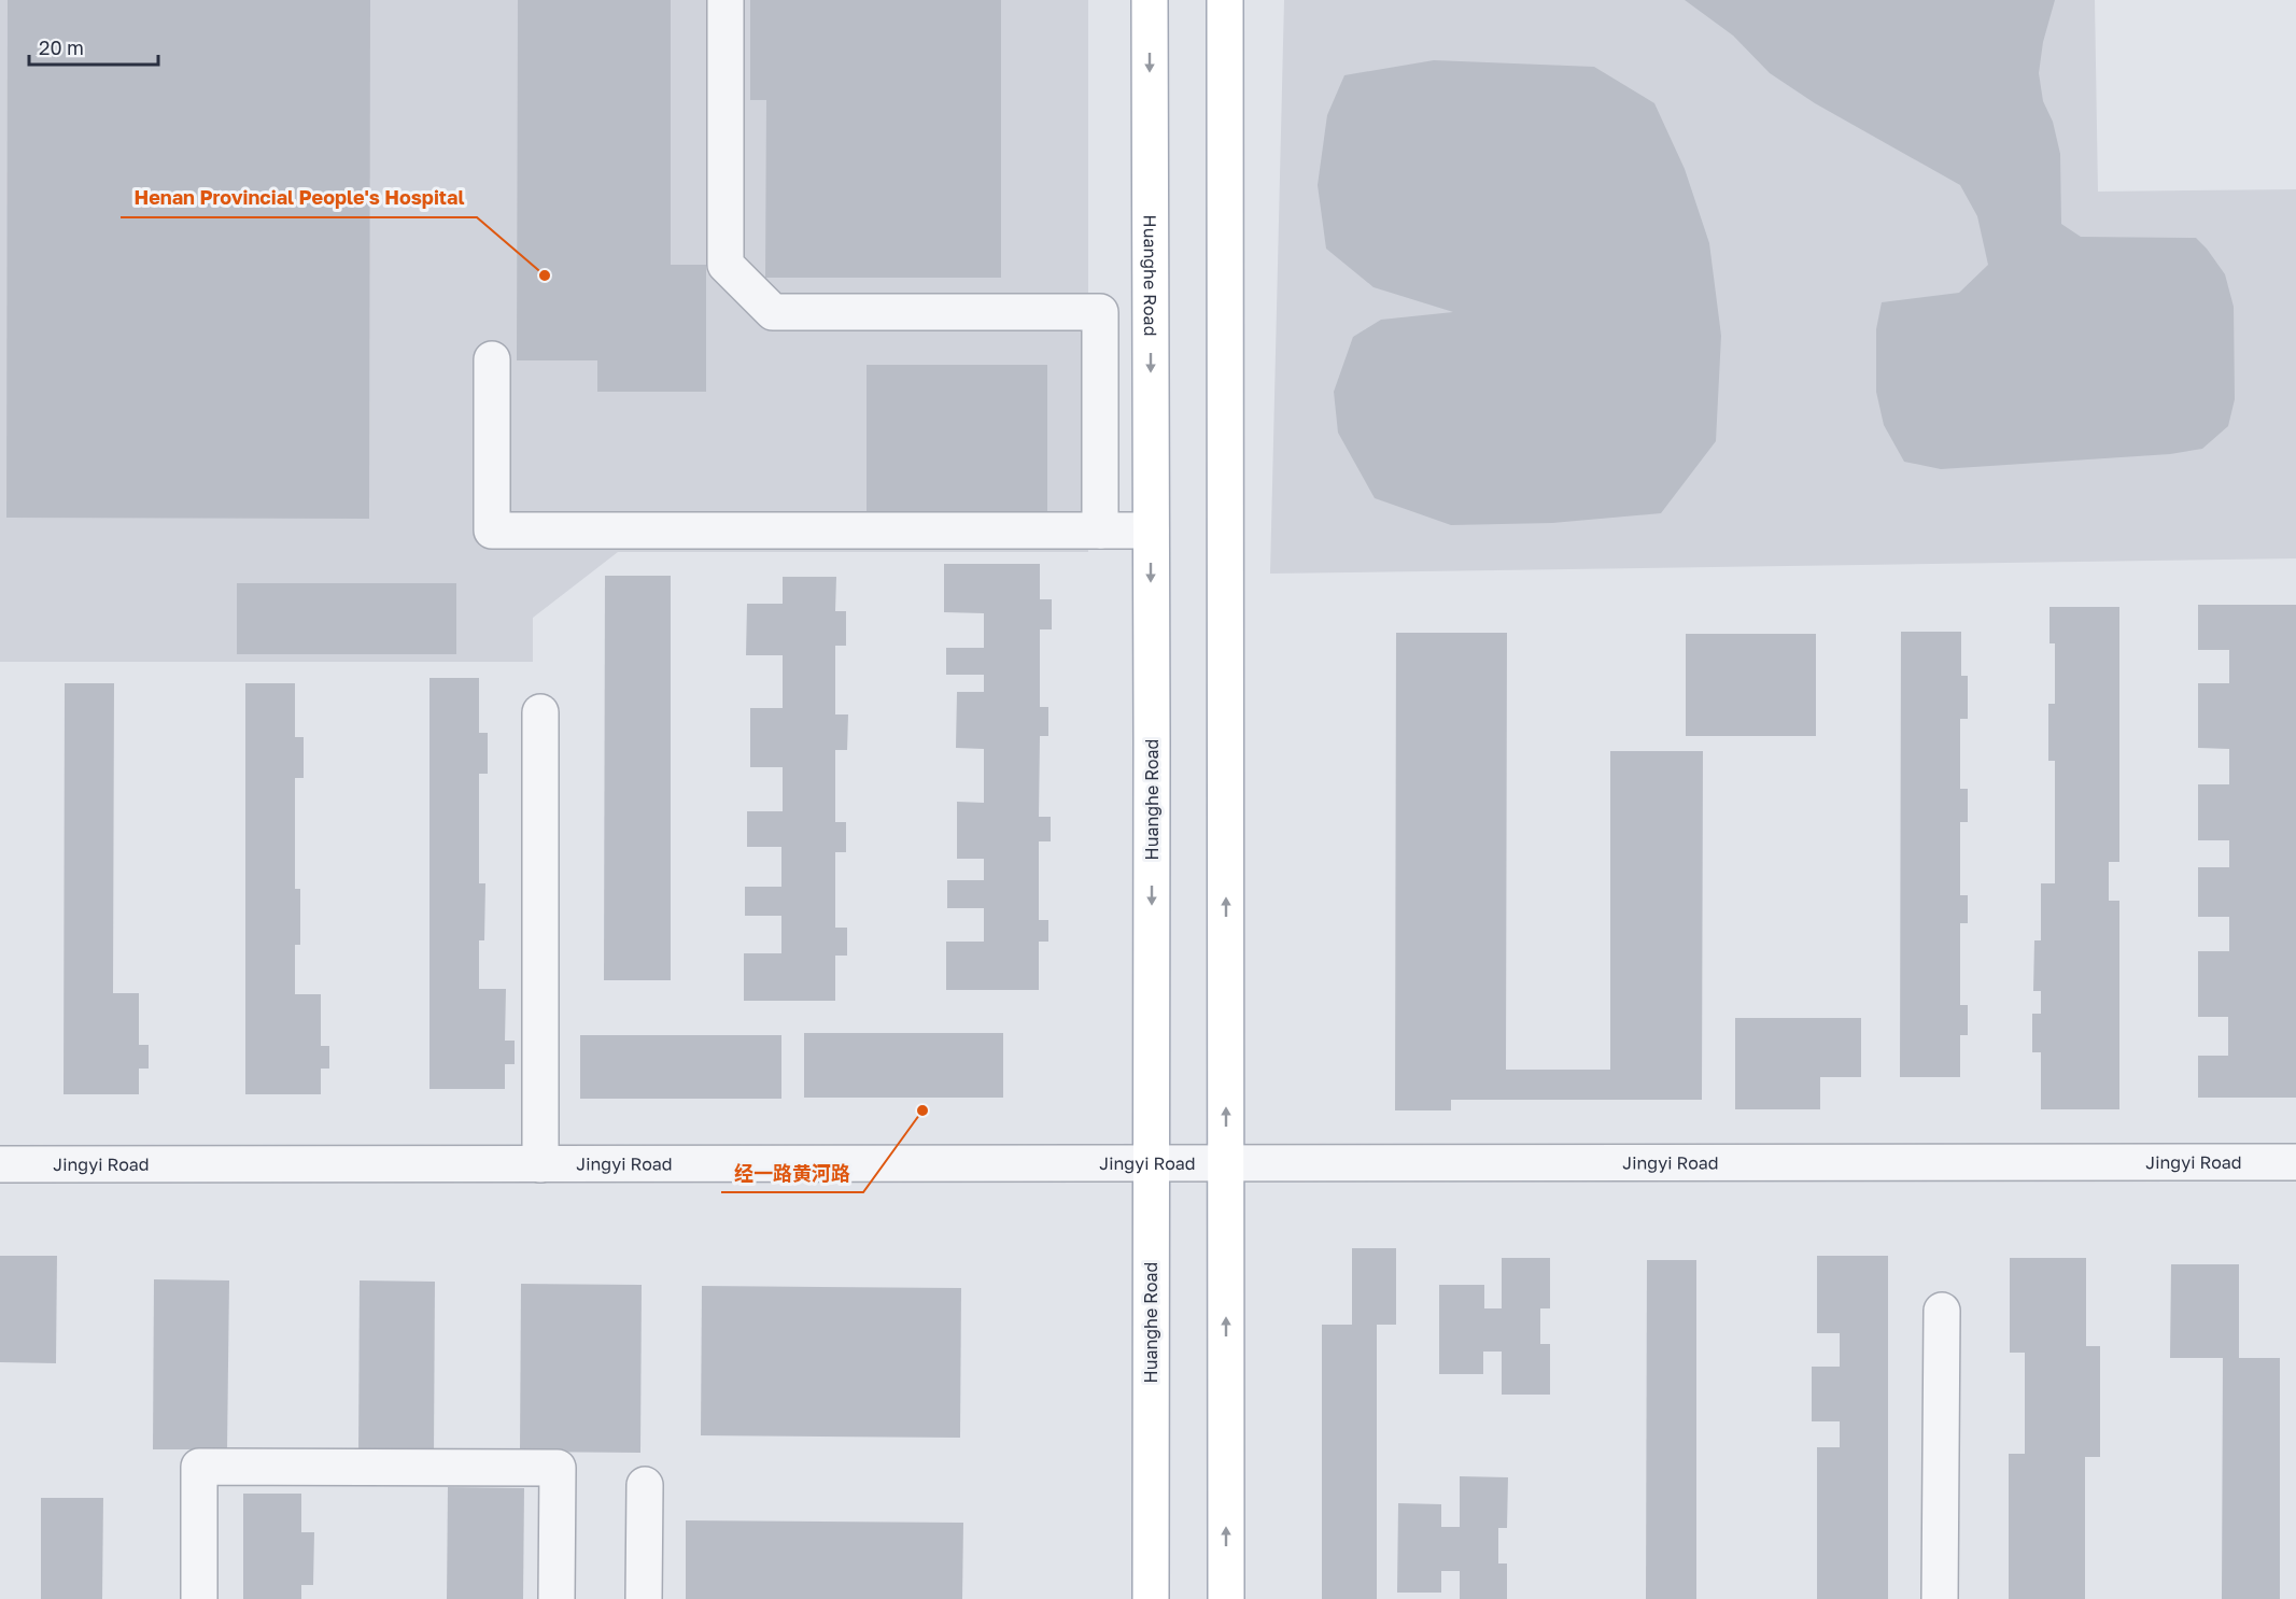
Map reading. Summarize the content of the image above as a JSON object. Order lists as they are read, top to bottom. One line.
{"streets":{"main road":["Huanghe Road"],"street":["Jingyi Road"]},"crossings":[["Huanghe Road","Jingyi Road"]],"places":["Henan Provincial People's Hospital","经一路黄河路"],"scale_bar":"20 m"}
